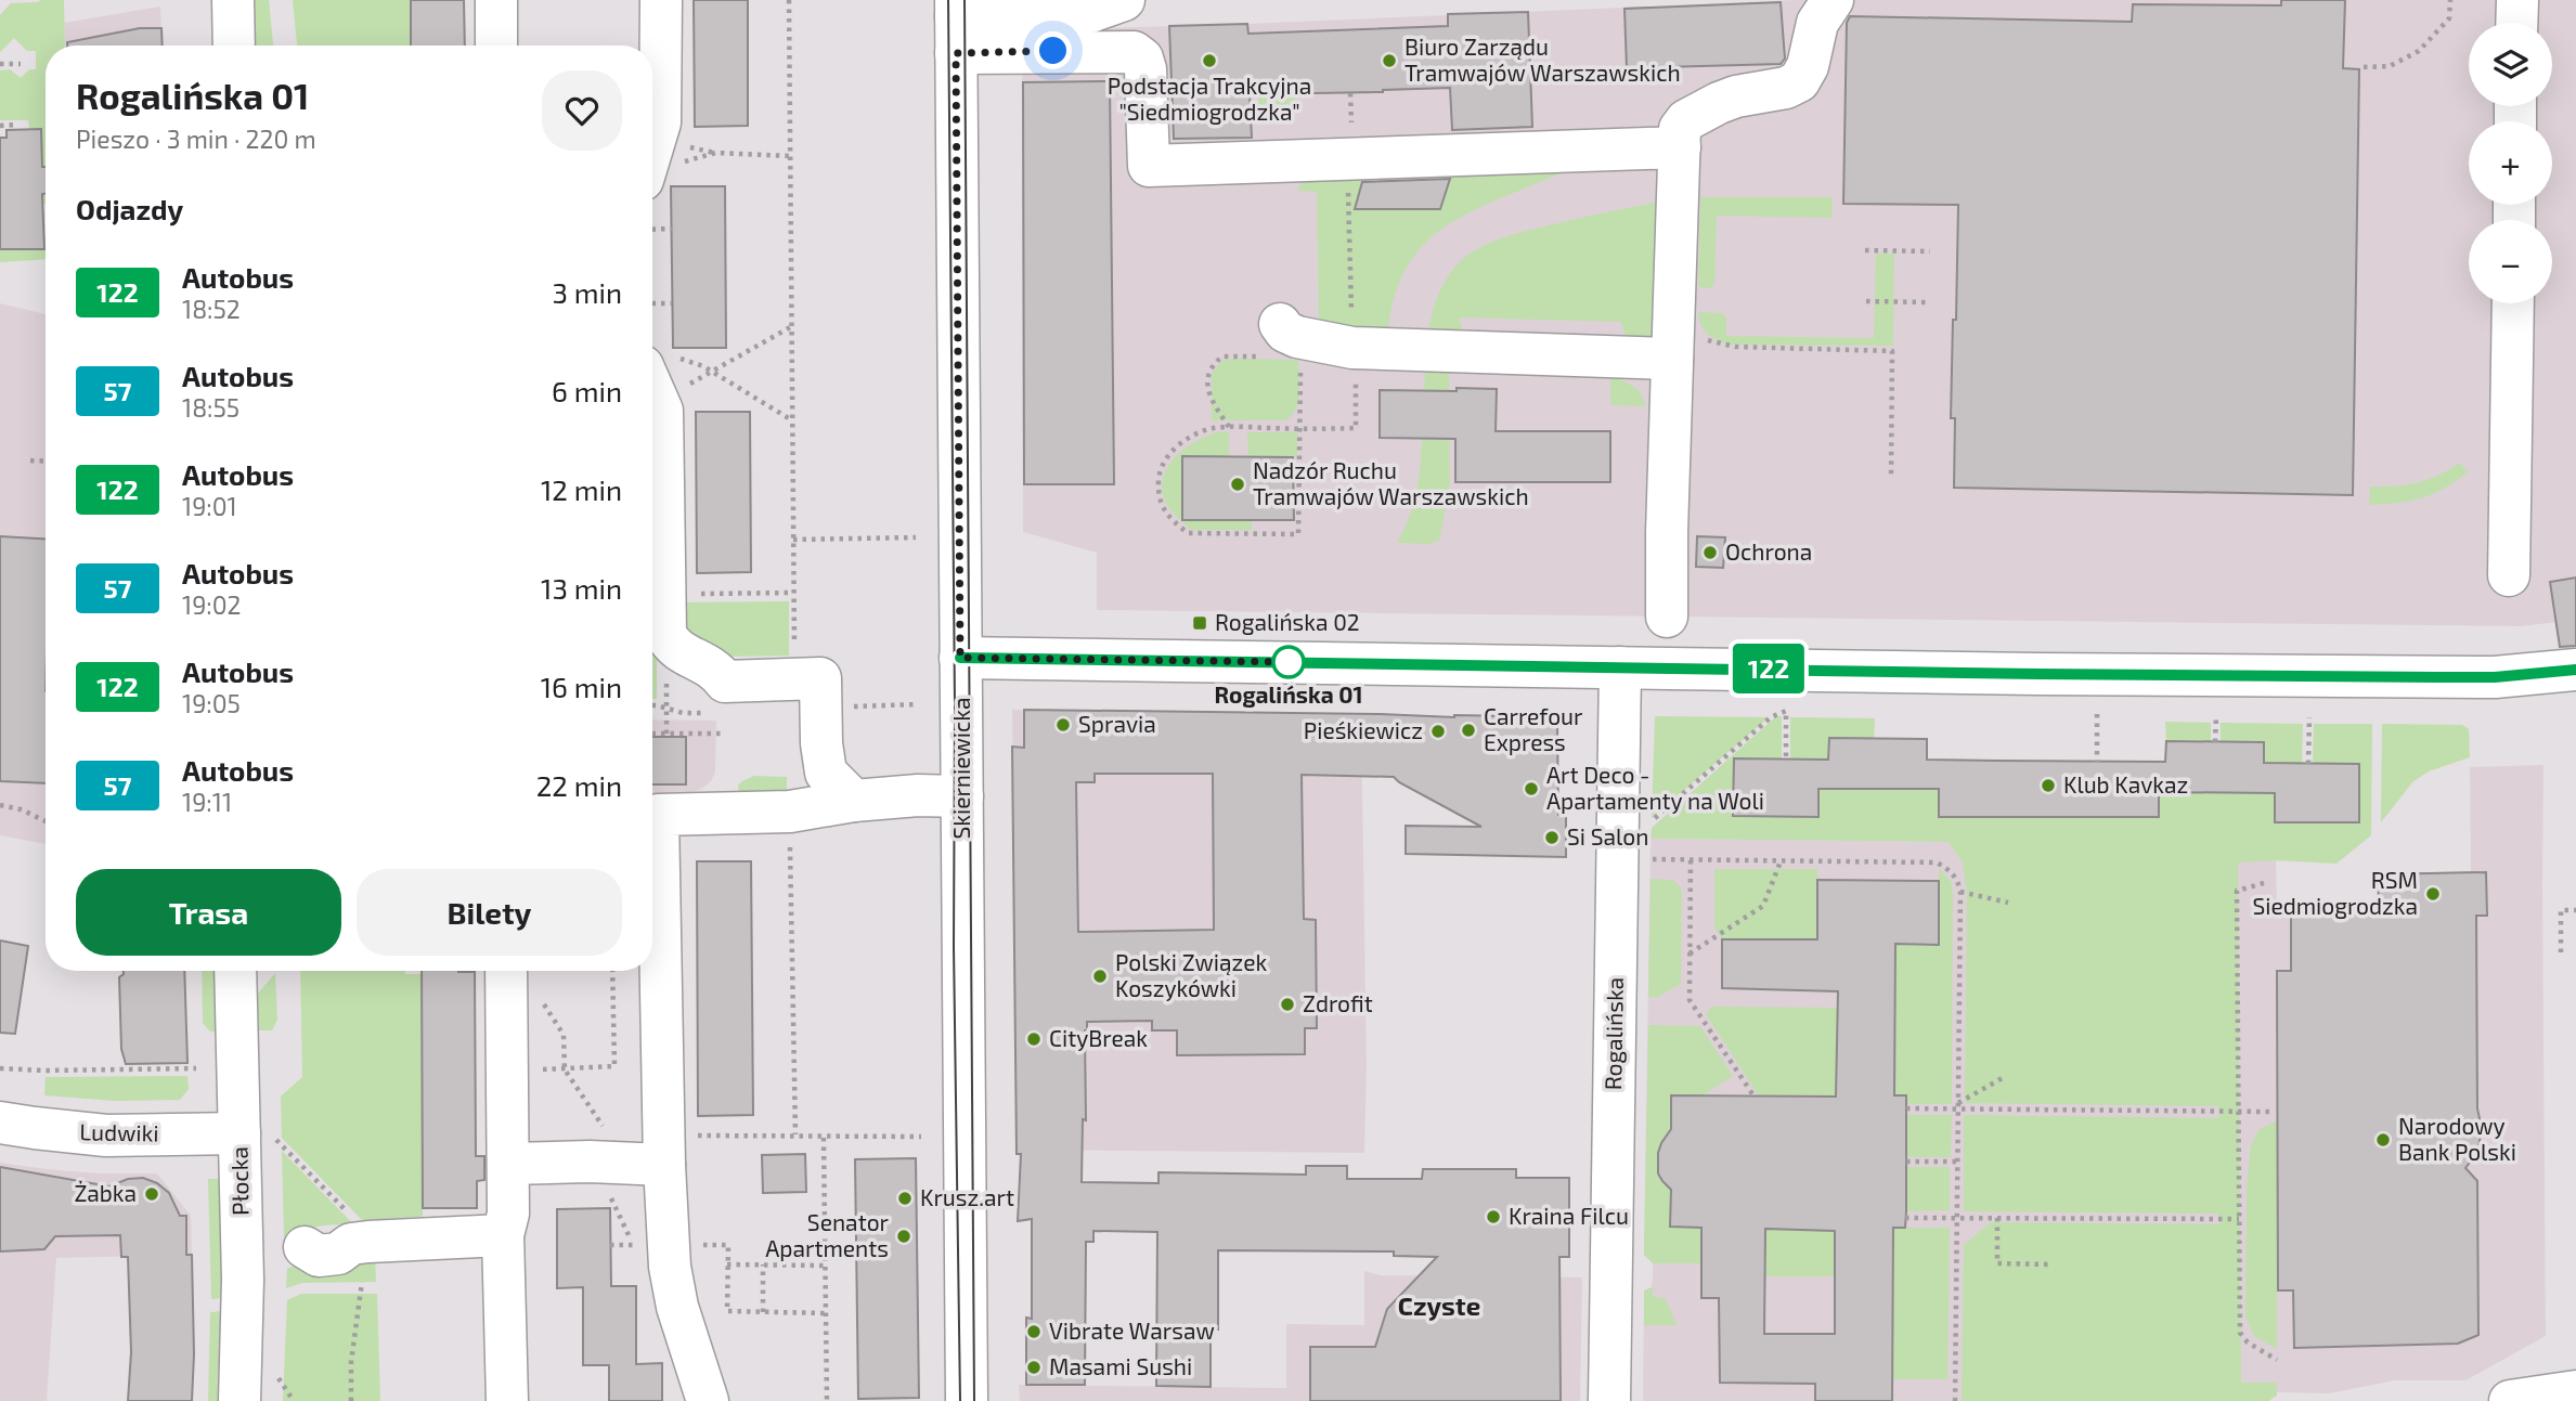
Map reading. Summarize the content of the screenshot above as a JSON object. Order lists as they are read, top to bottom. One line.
{"streets":{"street":["Skierniewicka","Rogalińska","Ludwiki","Płocka"]},"crossings":[["Ludwiki","Płocka"]],"districts":["Czyste"],"places":{"other":["Podstacja Trakcyjna \"Siedmiogrodzka\"","Biuro Zarządu Tramwajów Warszawskich","Nadzór Ruchu Tramwajów Warszawskich","Ochrona","Rogalińska 01","Spravia","Carrefour Express","Pieśkiewicz","Klub Kavkaz","Art Deco - Apartamenty na Woli","Si Salon","RSM Siedmiogrodzka","Polski Związek Koszykówki","Zdrofit","CityBreak","Narodowy Bank Polski","Żabka","Krusz.art","Kraina Filcu","Senator Apartments","Vibrate Warsaw","Masami Sushi"],"transit":["Rogalińska 02"]},"lines":["bus line 122"],"page":{"on_map":"122","map_buttons":["+","−"],"heading":[["Rogalińska 01","Pieszo · 3 min · 220 m"],"Odjazdy"],"list":[{"mark":"122","name":"Autobus","note":"18:52","value":"3 min"},{"mark":"57","name":"Autobus","note":"18:55","value":"6 min"},{"mark":"122","name":"Autobus","note":"19:01","value":"12 min"},{"mark":"57","name":"Autobus","note":"19:02","value":"13 min"},{"mark":"122","name":"Autobus","note":"19:05","value":"16 min"},{"mark":"57","name":"Autobus","note":"19:11","value":"22 min"}],"buttons":["Trasa","Bilety"]}}
